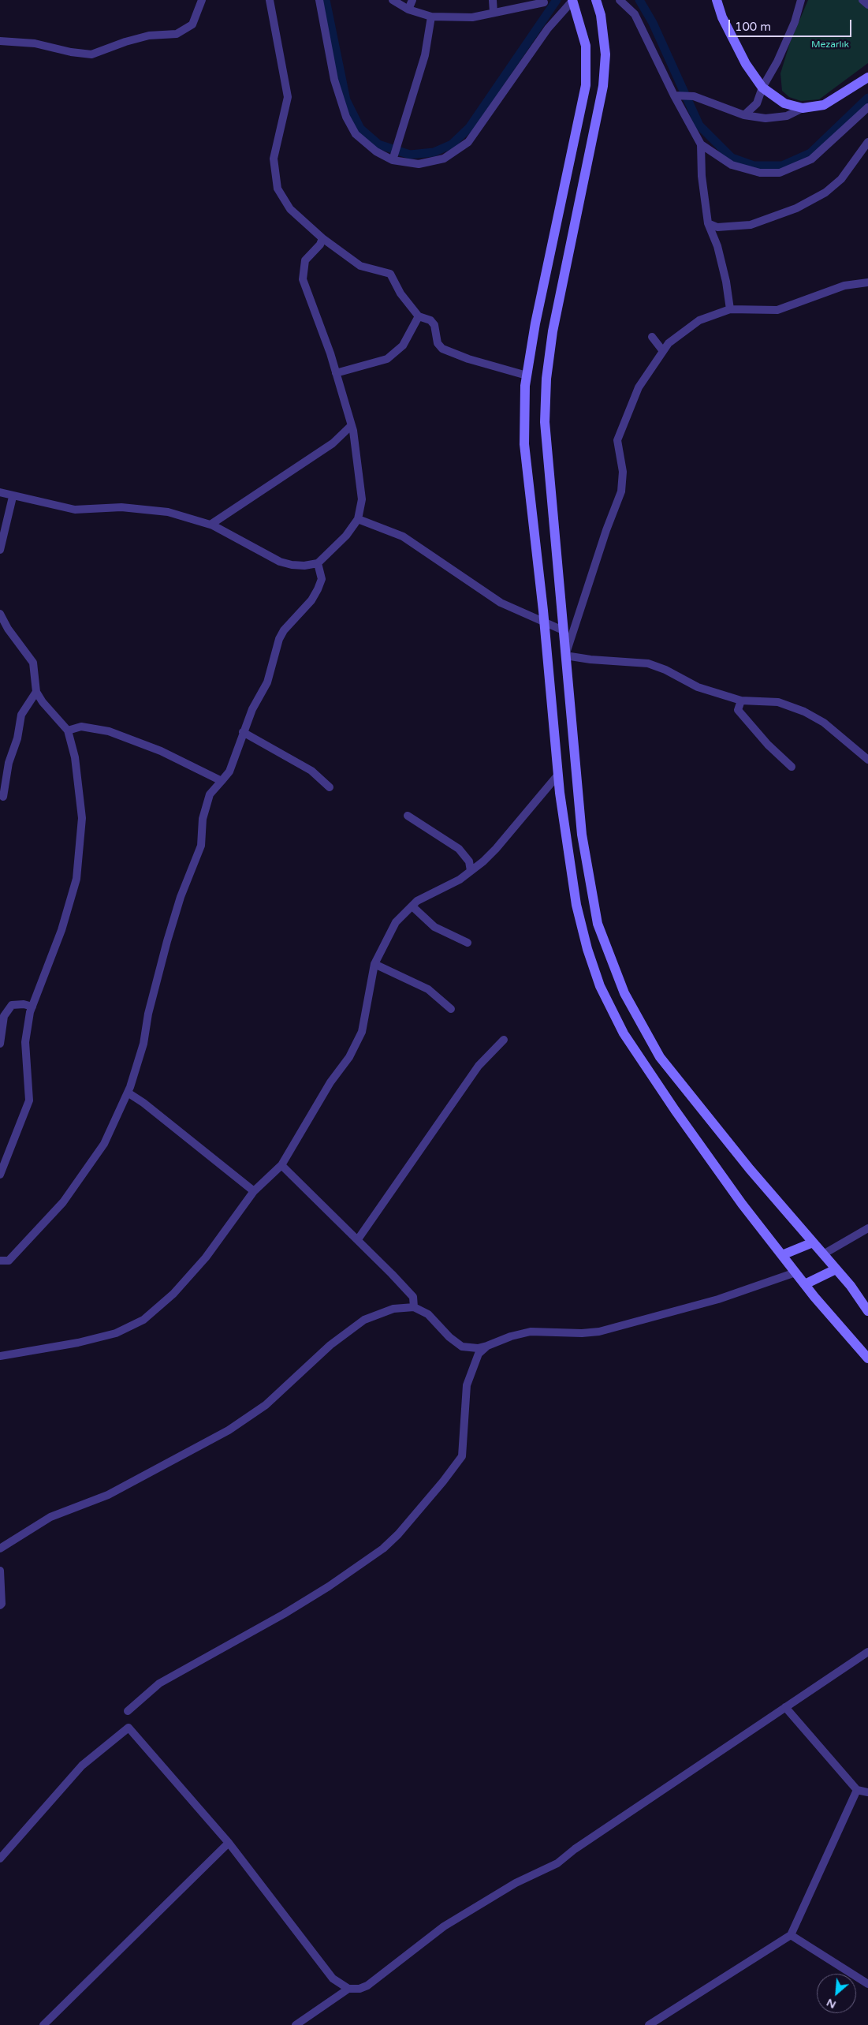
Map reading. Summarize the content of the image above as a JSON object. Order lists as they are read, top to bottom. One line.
{"parks":["Mezarlık"],"scale_bar":"100 m","north":"bottom left"}
